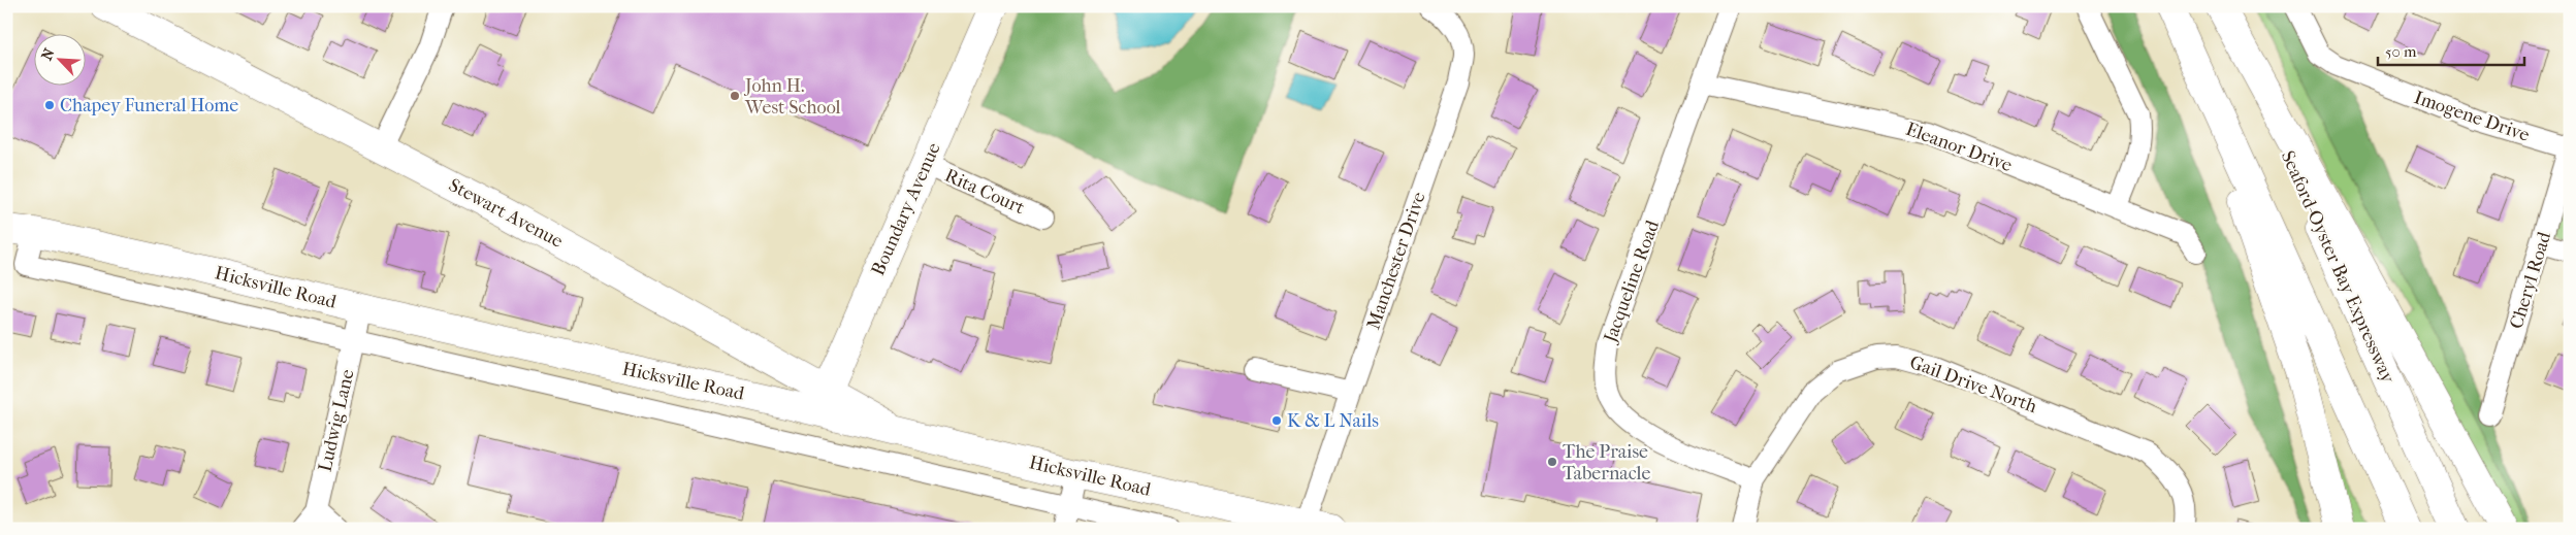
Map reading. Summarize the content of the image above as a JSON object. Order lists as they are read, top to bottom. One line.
{"streets":{"main road":["Boundary Avenue","Stewart Avenue","Seaford-Oyster Bay Expressway","Hicksville Road"],"street":["Imogene Drive","Eleanor Drive","Rita Court","Manchester Drive","Cheryl Road","Jacqueline Road","Gail Drive North","Ludwig Lane"]},"crossings":[["Imogene Drive","Cheryl Road"],["Eleanor Drive","Jacqueline Road"],["Rita Court","Boundary Avenue"],["Boundary Avenue","Stewart Avenue"],["Boundary Avenue","Hicksville Road"],["Stewart Avenue","Hicksville Road"],["Manchester Drive","Hicksville Road"],["Jacqueline Road","Gail Drive North"],["Hicksville Road","Ludwig Lane"]],"places":["John H. West School","Chapey Funeral Home","K & L Nails","The Praise Tabernacle"],"scale_bar":"50 m","north":"top left"}
